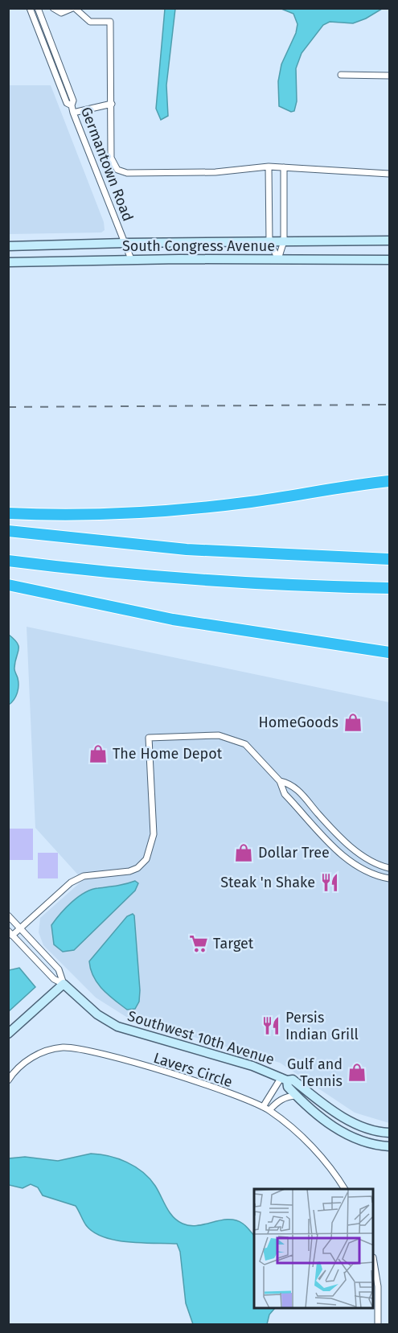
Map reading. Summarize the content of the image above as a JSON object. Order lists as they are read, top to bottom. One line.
{"streets":{"main road":["South Congress Avenue","Southwest 10th Avenue"],"street":["Germantown Road","Lavers Circle"]},"crossings":[["Germantown Road","South Congress Avenue"]],"places":{"shop":["HomeGoods","The Home Depot","Dollar Tree","Gulf and Tennis"],"restaurant":["Steak 'n Shake","Persis Indian Grill"],"supermarket":["Target"]}}
